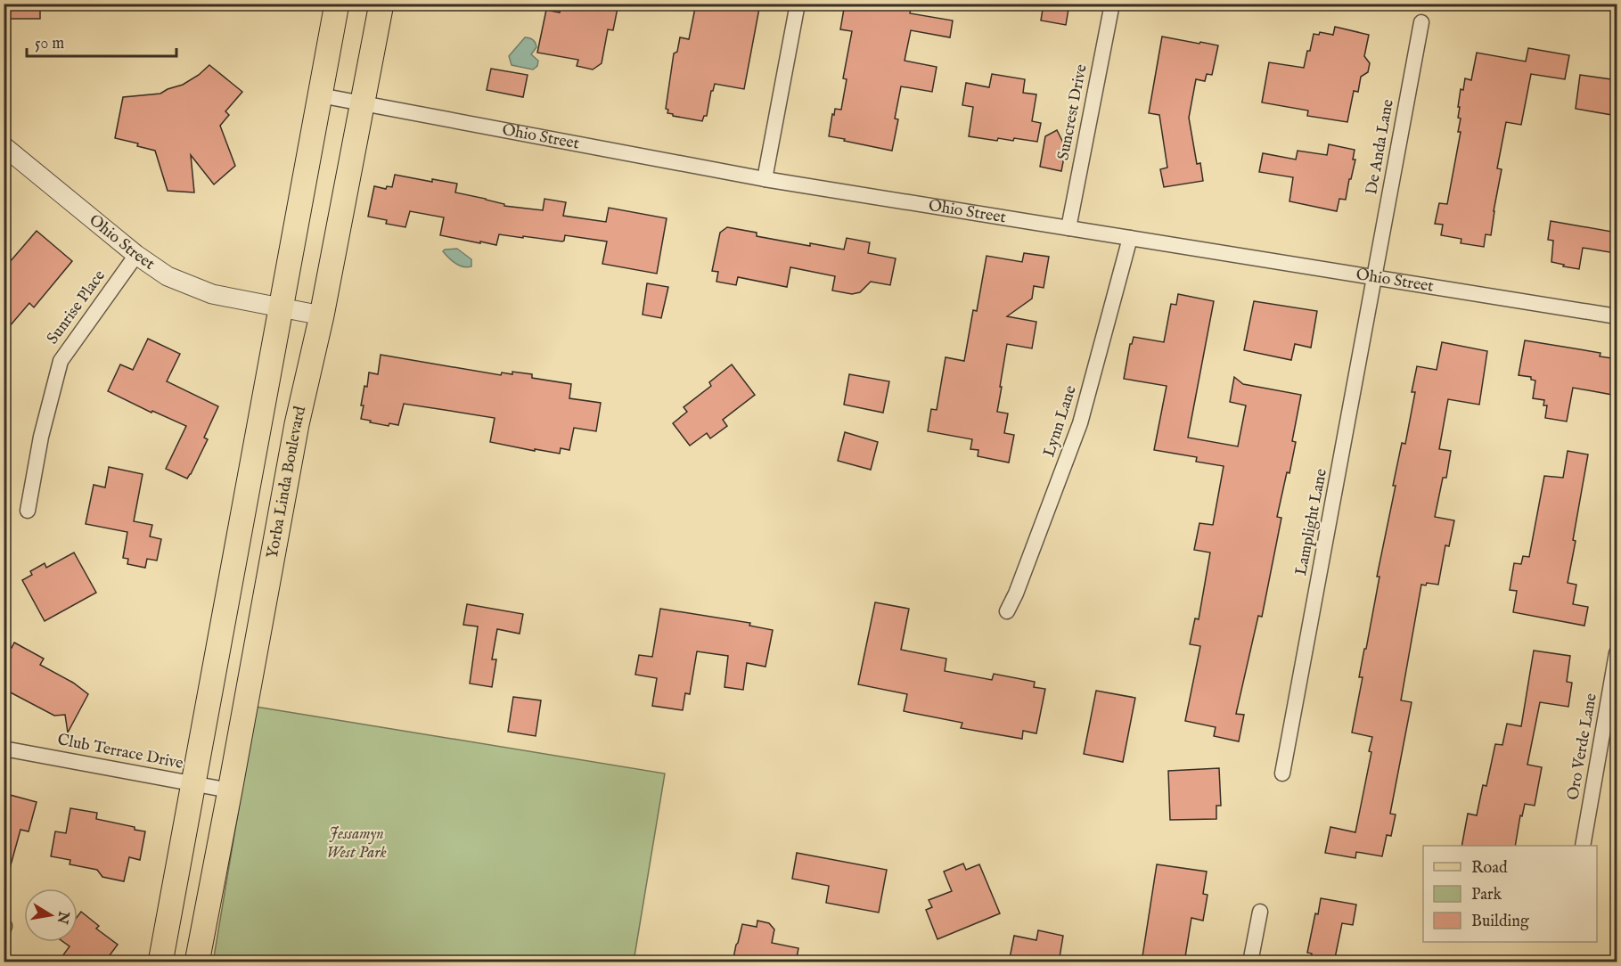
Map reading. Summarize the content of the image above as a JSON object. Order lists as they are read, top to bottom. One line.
{"streets":{"main road":["Yorba Linda Boulevard"],"street":["Suncrest Drive","Ohio Street","De Anda Lane","Sunrise Place","Lynn Lane","Lamplight Lane","Oro Verde Lane","Club Terrace Drive"]},"crossings":[["Suncrest Drive","Ohio Street"],["Ohio Street","De Anda Lane"],["Ohio Street","Sunrise Place"],["Ohio Street","Lynn Lane"],["Ohio Street","Yorba Linda Boulevard"],["Ohio Street","Lamplight Lane"],["De Anda Lane","Lamplight Lane"],["Yorba Linda Boulevard","Club Terrace Drive"]],"parks":["Jessamyn West Park"],"legend":["Road","Park","Building"],"scale_bar":"50 m","north":"right"}
